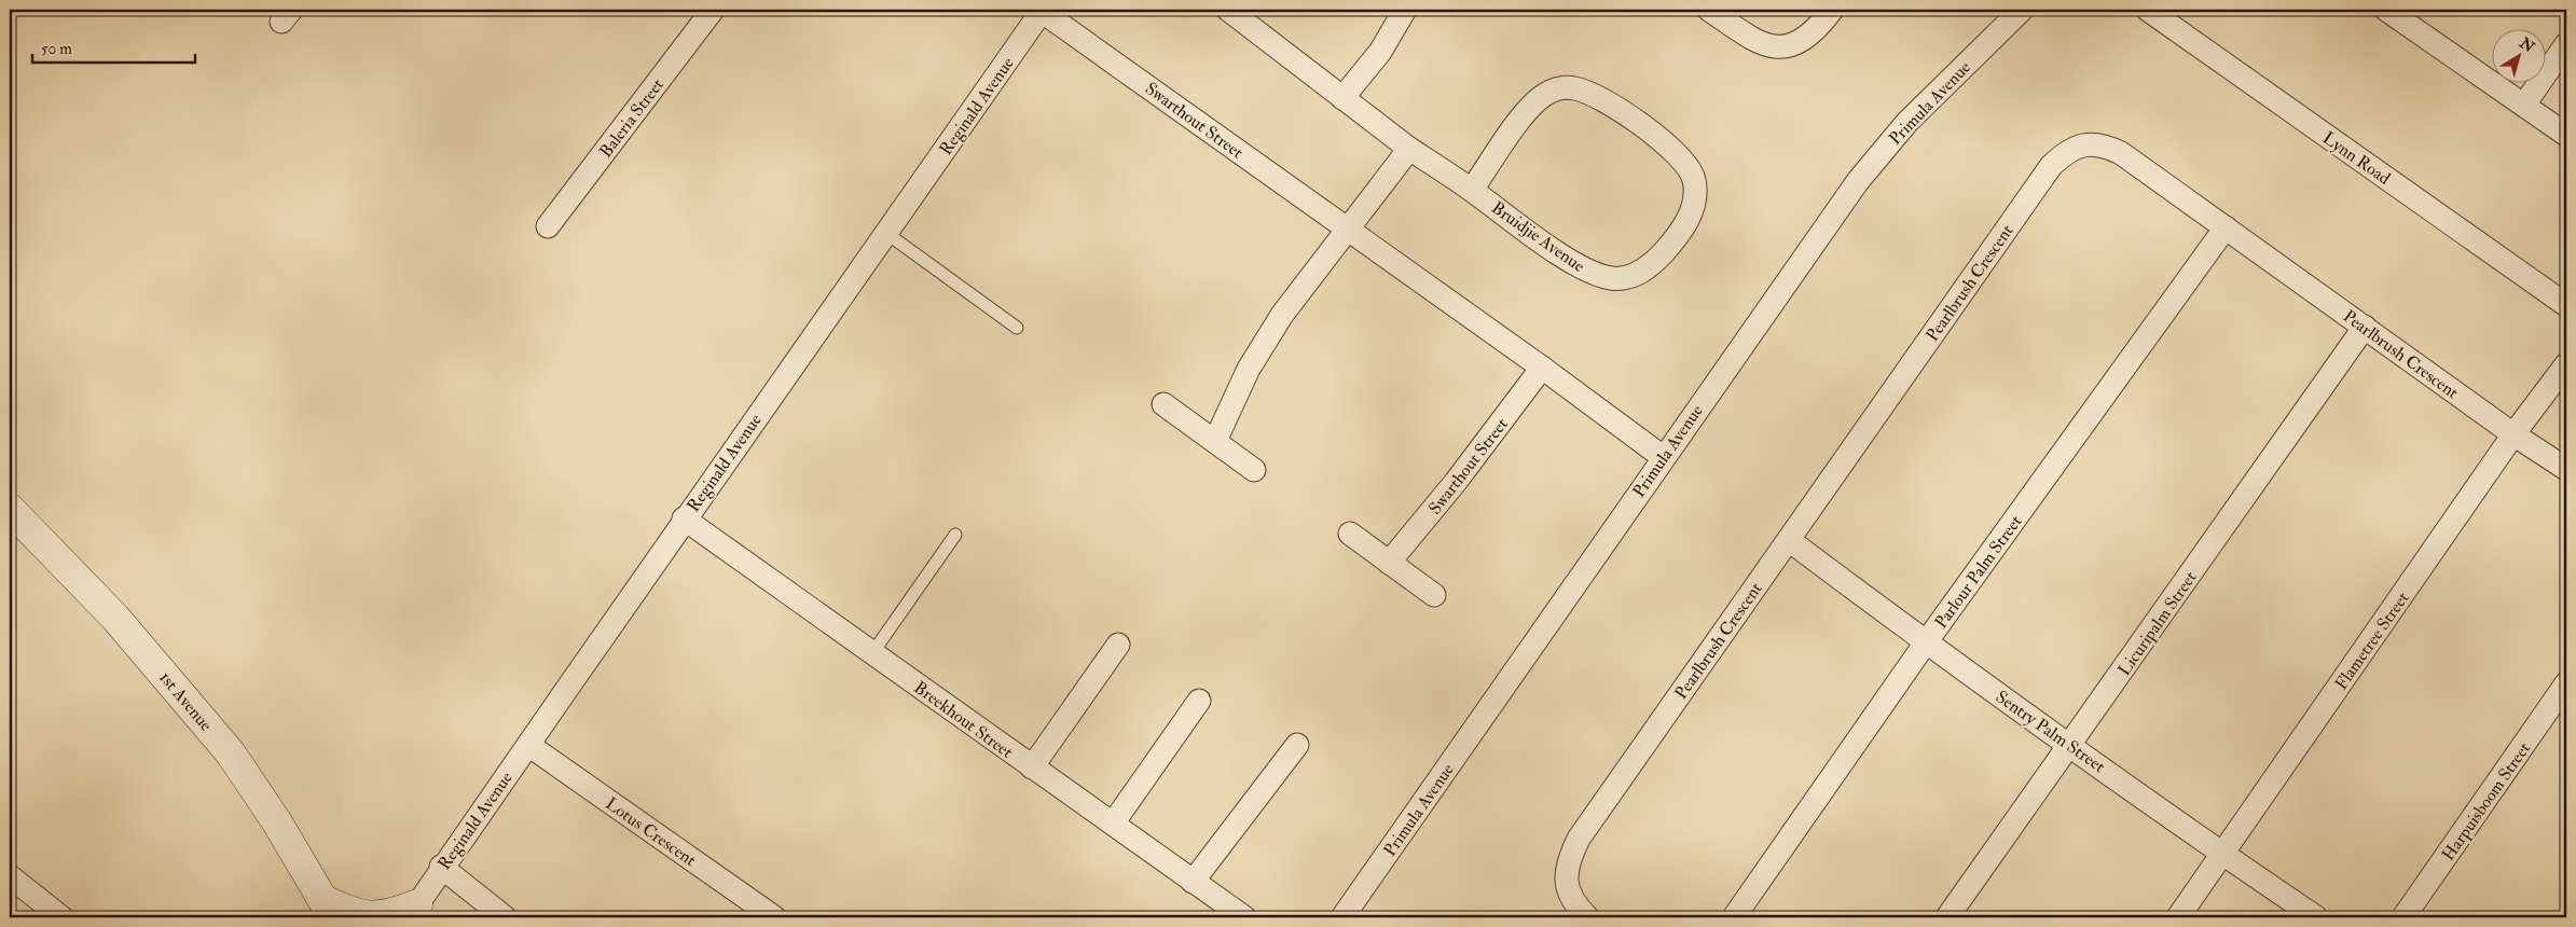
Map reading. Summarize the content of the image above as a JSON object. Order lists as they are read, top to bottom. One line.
{"streets":{"street":["Primula Avenue","Reginald Avenue","Baleria Street","Swarthout Street","Lynn Road","Bruidjie Avenue","Pearlbrush Crescent","Parlour Palm Street","Licuripalm Street","Flametree Street","1st Avenue","Breekhout Street","Sentry Palm Street","Harpuisboom Street","Lotus Crescent"]},"crossings":[["Primula Avenue","Swarthout Street"],["Reginald Avenue","Swarthout Street"],["Reginald Avenue","Breekhout Street"],["Reginald Avenue","Lotus Crescent"],["Pearlbrush Crescent","Parlour Palm Street"],["Pearlbrush Crescent","Licuripalm Street"],["Pearlbrush Crescent","Flametree Street"],["Pearlbrush Crescent","Sentry Palm Street"],["Parlour Palm Street","Sentry Palm Street"],["Licuripalm Street","Sentry Palm Street"],["Flametree Street","Sentry Palm Street"]],"scale_bar":"50 m","north":"top right"}
